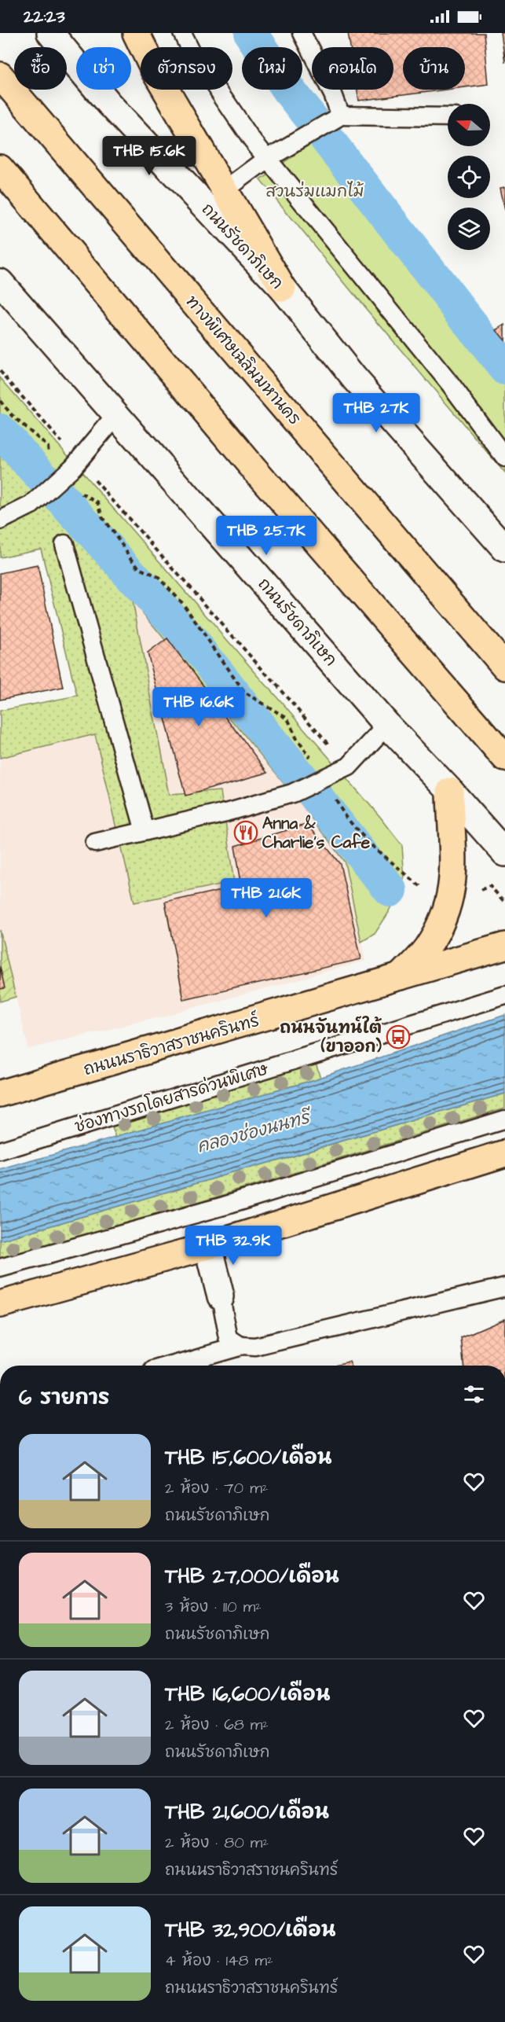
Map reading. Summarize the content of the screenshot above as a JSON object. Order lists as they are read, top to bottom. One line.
{"streets":{"main road":["ถนนรัชดาภิเษก","ทางพิเศษเฉลิมมหานคร","ถนนนราธิวาสราชนครินทร์"],"lane":["ช่องทางรถโดยสารด่วนพิเศษ"]},"water":["คลองช่องนนทรี"],"parks":["สวนร่มแมกไม้"],"places":{"restaurant":["Anna & Charlie's Cafe"],"bus stop":["ถนนจันทน์ใต้ (ขาออก)"]},"north":"left","page":{"status":"22:23","chip":["ซื้อ","เช่า","ตัวกรอง","ใหม่","คอนโด","บ้าน"],"price":["THB 15.6K","THB 27K","THB 25.7K","THB 16.6K","THB 21.6K","THB 32.9K"],"heading":"6 รายการ","list":[{"name":"THB 15,600/เดือน","note":"2 ห้อง · 70 m² · ถนนรัชดาภิเษก"},{"name":"THB 27,000/เดือน","note":"3 ห้อง · 110 m² · ถนนรัชดาภิเษก"},{"name":"THB 16,600/เดือน","note":"2 ห้อง · 68 m² · ถนนรัชดาภิเษก"},{"name":"THB 21,600/เดือน","note":"2 ห้อง · 80 m² · ถนนนราธิวาสราชนครินทร์"},{"name":"THB 32,900/เดือน","note":"4 ห้อง · 148 m² · ถนนนราธิวาสราชนครินทร์"}]}}
